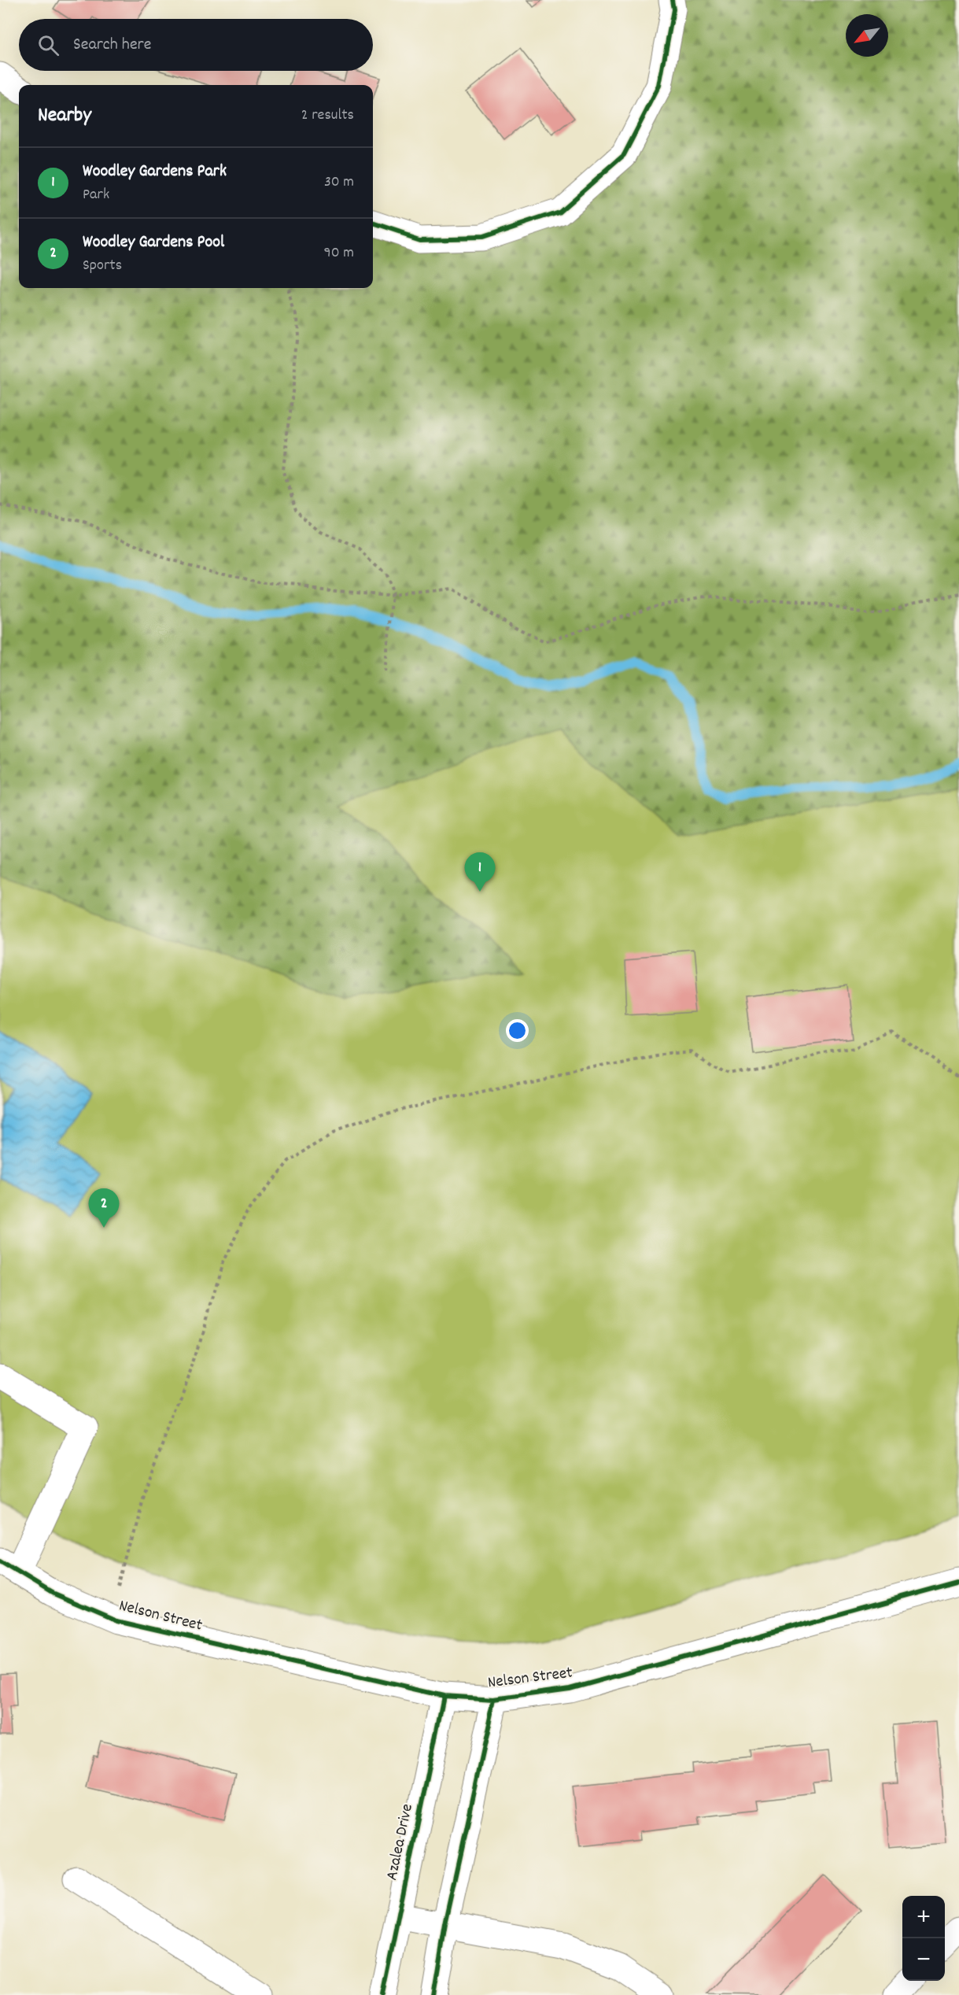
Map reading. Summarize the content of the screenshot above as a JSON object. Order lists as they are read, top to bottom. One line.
{"streets":{"street":["Nelson Street","Azalea Drive"]},"crossings":[["Nelson Street","Azalea Drive"]],"north":"bottom left","page":{"search":"Search here","heading":["Nearby","2 results"],"list":[{"mark":"1","name":"Woodley Gardens Park","note":"Park","value":"30 m"},{"mark":"2","name":"Woodley Gardens Pool","note":"Sports","value":"90 m"}],"pins":["1","2"],"map_buttons":["+","−"]}}
